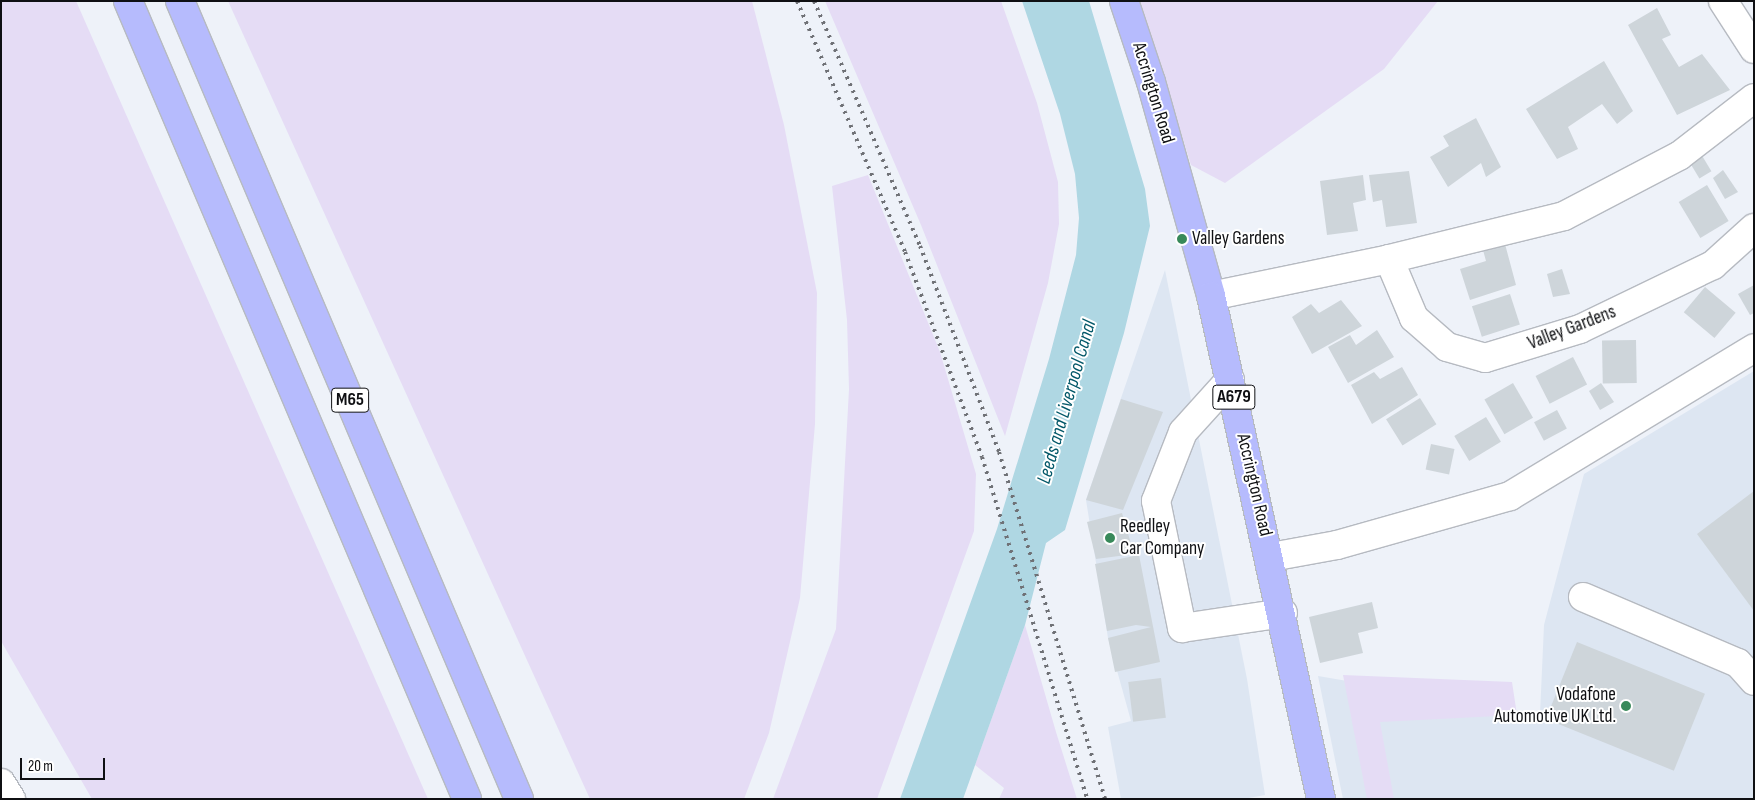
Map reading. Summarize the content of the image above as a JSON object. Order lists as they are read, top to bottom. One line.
{"streets":{"highway":["Accrington Road","A679","M65"],"street":["Valley Gardens"]},"water":["Leeds and Liverpool Canal"],"places":["Valley Gardens","Reedley Car Company","Vodafone Automotive UK Ltd."],"scale_bar":"20 m"}
